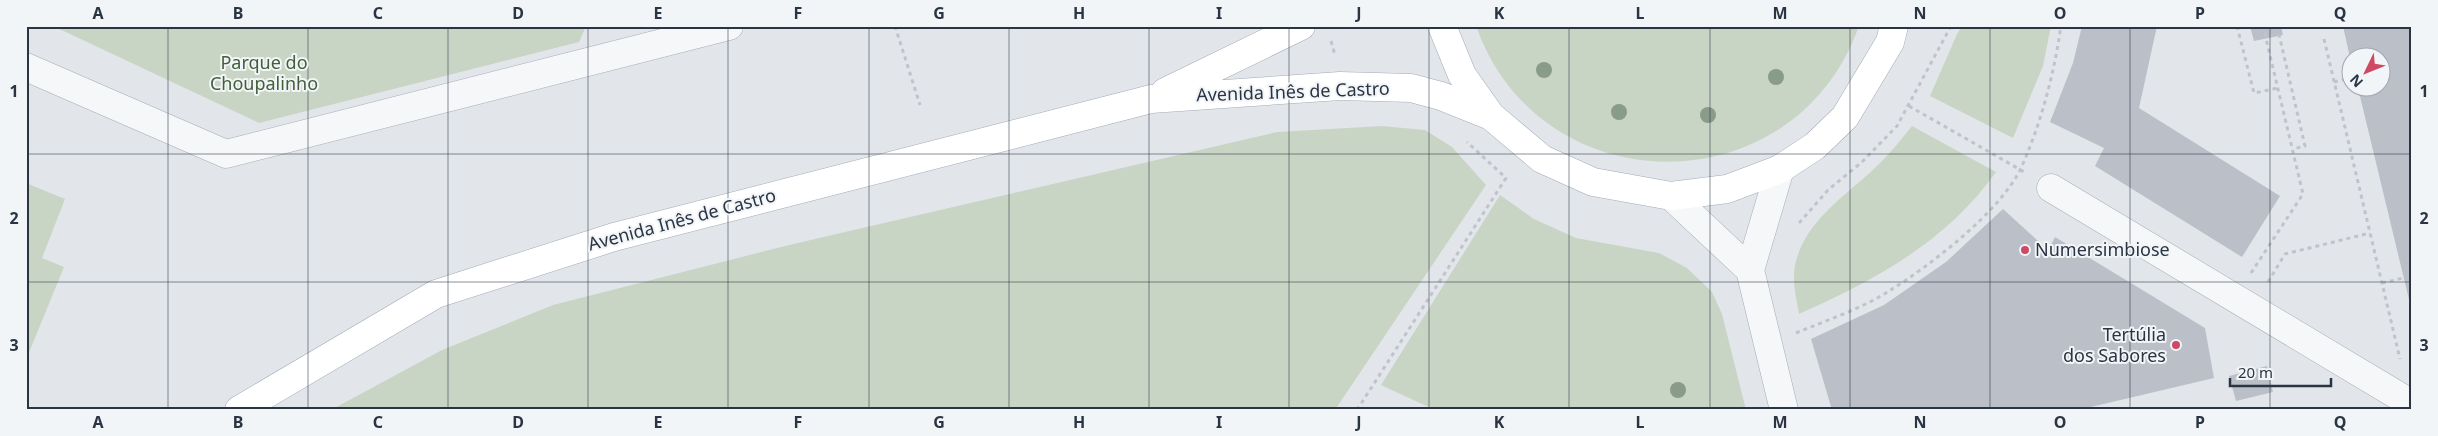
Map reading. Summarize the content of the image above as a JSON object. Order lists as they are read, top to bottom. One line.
{"streets":{"main road":["Avenida Inês de Castro"]},"parks":["Parque do Choupalinho"],"places":["Numersimbiose","Tertúlia dos Sabores"],"scale_bar":"20 m","north":"bottom left","grid":{"columns":["A","B","C","D","E","F","G","H","I","J","K","L","M","N","O","P","Q"],"rows":["1","2","3"]}}
